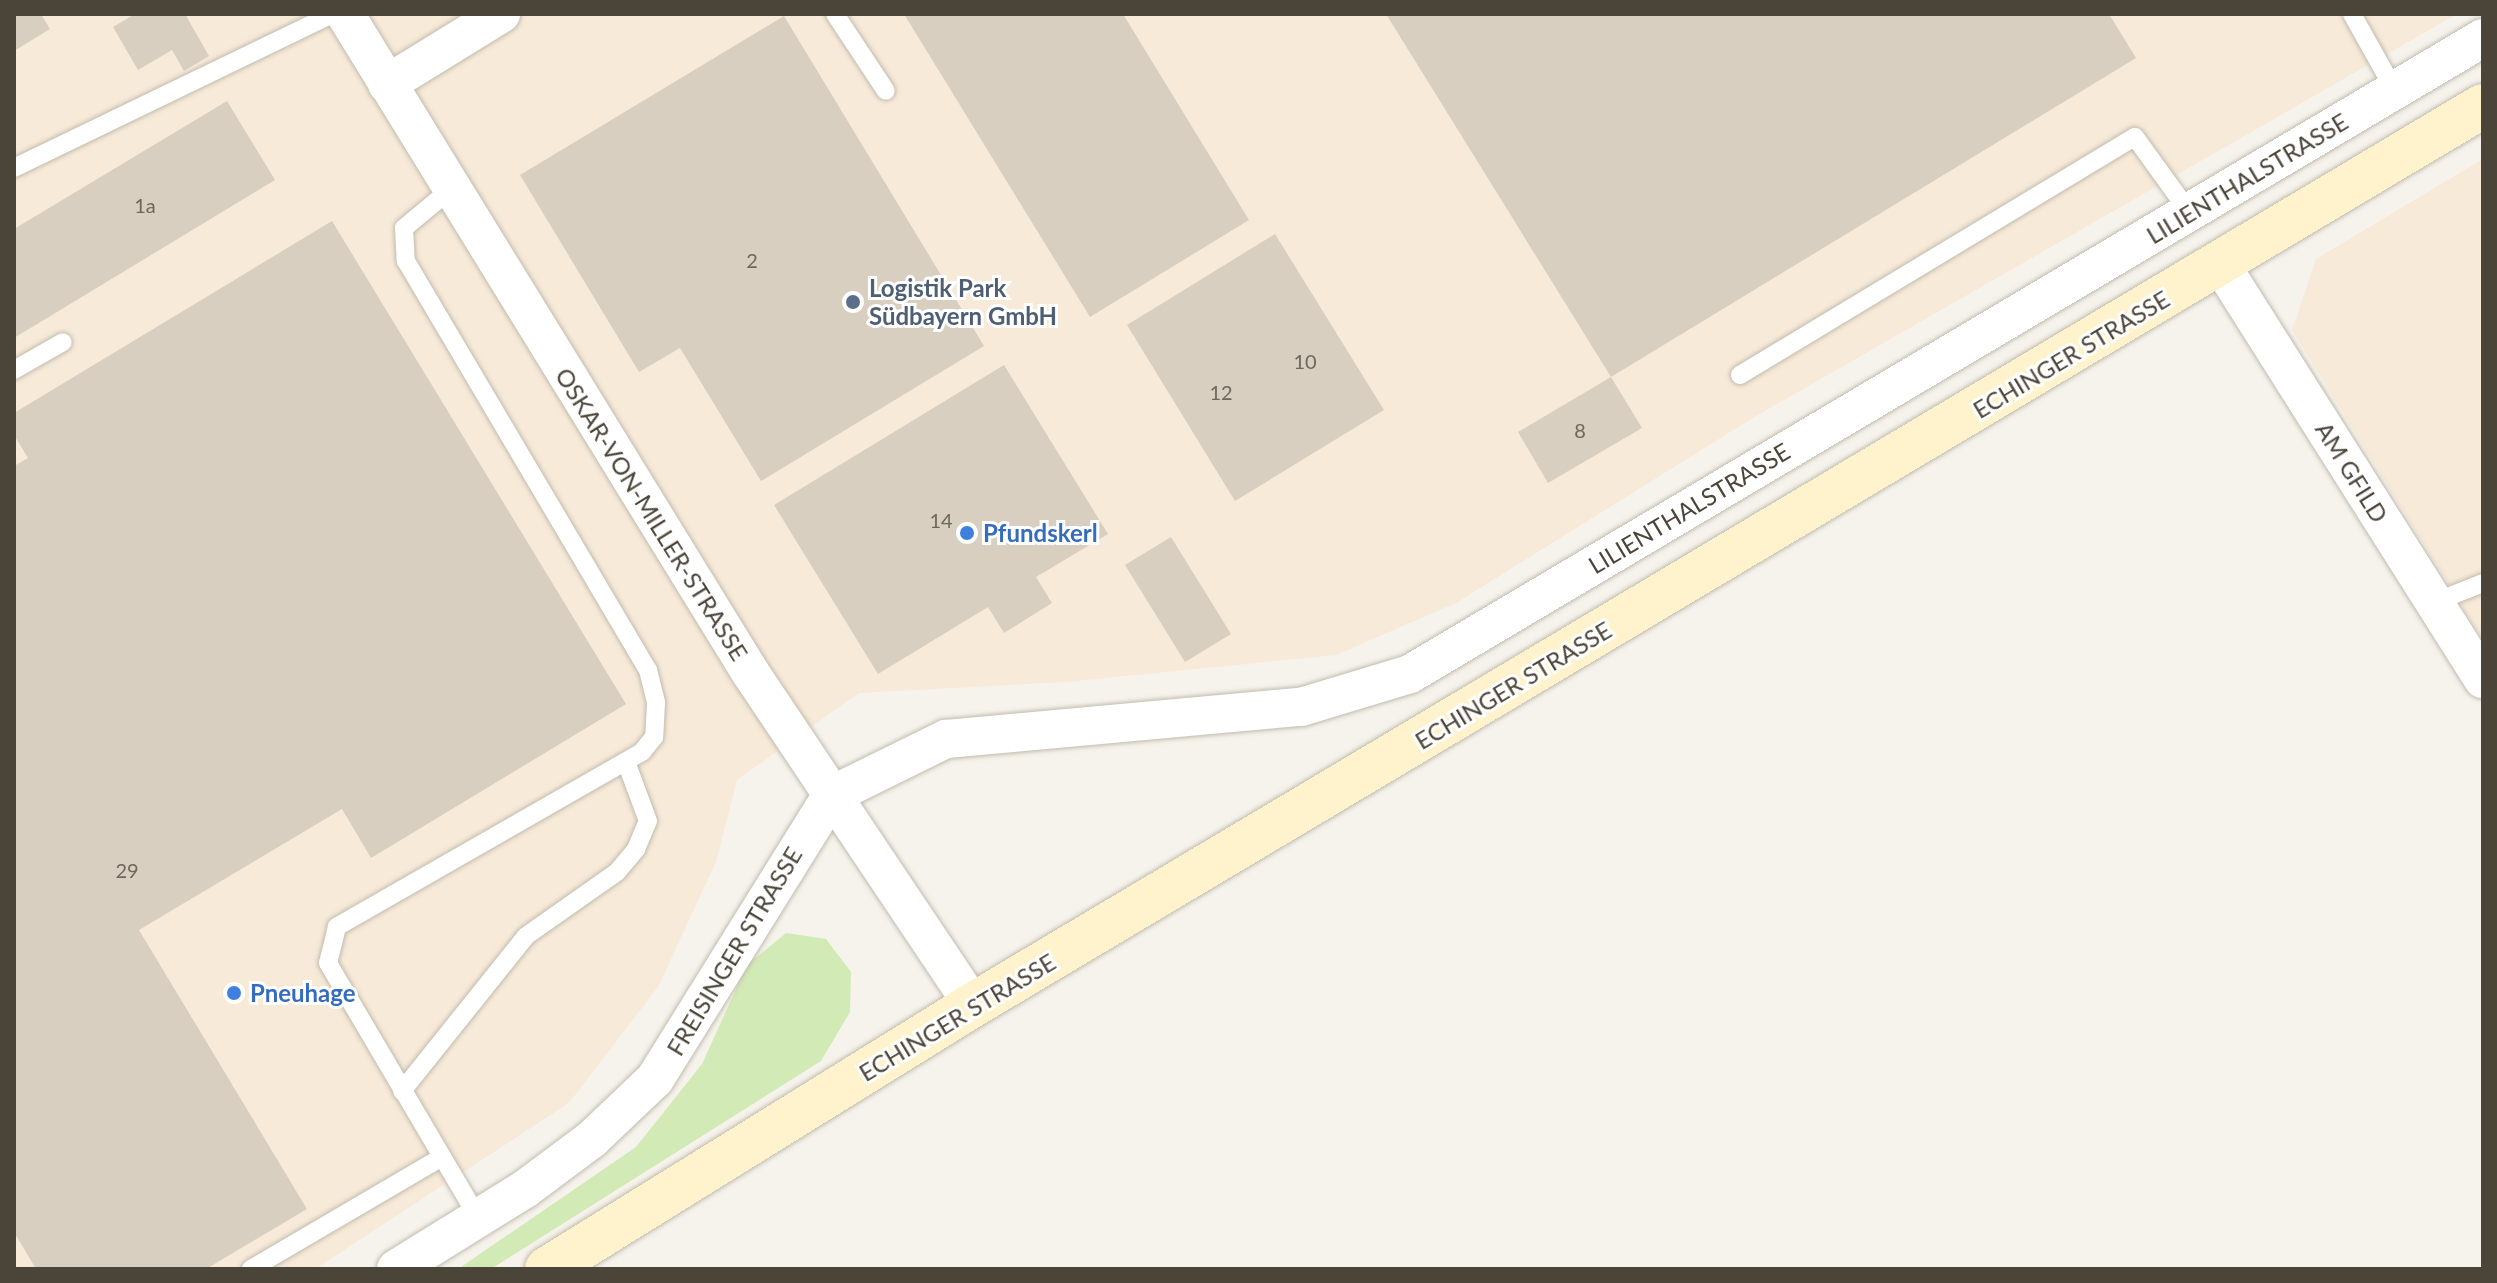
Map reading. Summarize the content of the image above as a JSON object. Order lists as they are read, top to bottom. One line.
{"streets":{"main road":["ECHINGER STRASSE"],"street":["LILIENTHALSTRASSE","AM GFILD","OSKAR-VON-MILLER-STRASSE","FREISINGER STRASSE"]},"crossings":[["LILIENTHALSTRASSE","OSKAR-VON-MILLER-STRASSE"],["LILIENTHALSTRASSE","FREISINGER STRASSE"],["ECHINGER STRASSE","AM GFILD"],["ECHINGER STRASSE","OSKAR-VON-MILLER-STRASSE"],["OSKAR-VON-MILLER-STRASSE","FREISINGER STRASSE"]],"places":["Logistik Park Südbayern GmbH","Pfundskerl","Pneuhage"],"house_numbers":["1a","2","10","12","8","14","29"]}
